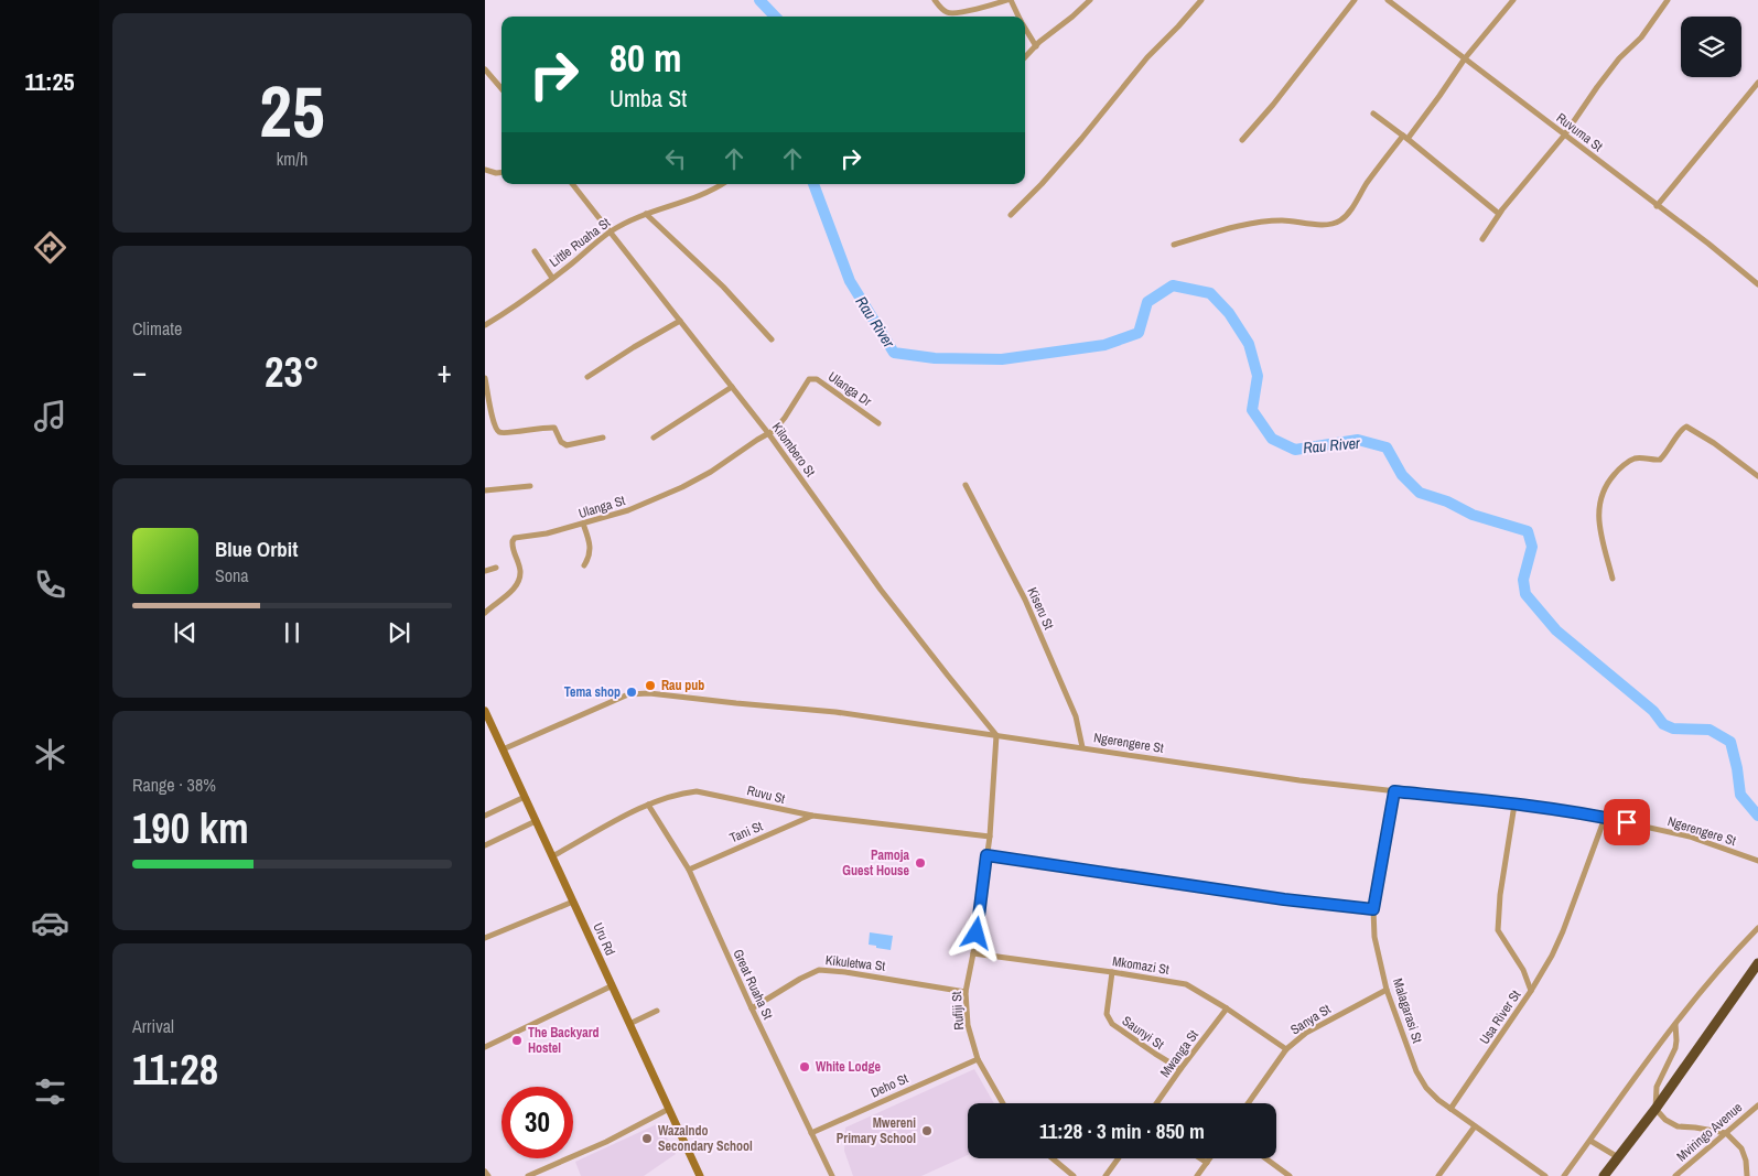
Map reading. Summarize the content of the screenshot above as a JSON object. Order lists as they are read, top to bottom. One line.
{"streets":{"street":["Ruvuma St","Little Ruaha St","Ulanga Dr","Kilombero St","Ulanga St","Kiseru St","Ngerengere St","Ruvu St","Tani St","Uru Rd","Kikuletwa St","Mkomazi St","Great Ruaha St","Rufiji St","Malagarasi St","Usa River St","Sanya St","Saunyi St","Mwanga St","Deho St","Mviringo Avenue"]},"crossings":[["Little Ruaha St","Kilombero St"],["Ulanga Dr","Kilombero St"],["Ulanga Dr","Ulanga St"],["Kilombero St","Ulanga St"],["Kilombero St","Ngerengere St"],["Kilombero St","Rufiji St"],["Kiseru St","Ngerengere St"],["Ngerengere St","Uru Rd"],["Ngerengere St","Rufiji St"],["Ngerengere St","Malagarasi St"],["Ngerengere St","Usa River St"],["Ruvu St","Tani St"],["Ruvu St","Uru Rd"],["Ruvu St","Great Ruaha St"],["Ruvu St","Rufiji St"],["Tani St","Great Ruaha St"],["Kikuletwa St","Great Ruaha St"],["Kikuletwa St","Rufiji St"],["Mkomazi St","Rufiji St"],["Mkomazi St","Sanya St"],["Mkomazi St","Saunyi St"],["Mkomazi St","Mwanga St"],["Great Ruaha St","Deho St"],["Rufiji St","Deho St"],["Malagarasi St","Usa River St"],["Malagarasi St","Sanya St"],["Saunyi St","Mwanga St"]],"water":["Rau River"],"places":["Rau pub","Tema shop","Pamoja Guest House","The Backyard Hostel","White Lodge","Mwereni Primary School","Wazalndo Secondary School"],"page":{"tabs":"11:25","tile":[["25","km/h"],"Climate",["Range · 38%","190 km"],["Arrival","11:28"]],"turn":["80 m","Umba St"],"heat":["−","23°","+"],"song":["Blue Orbit","Sona"],"limit":"30","trip":"11:28 · 3 min · 850 m"}}
